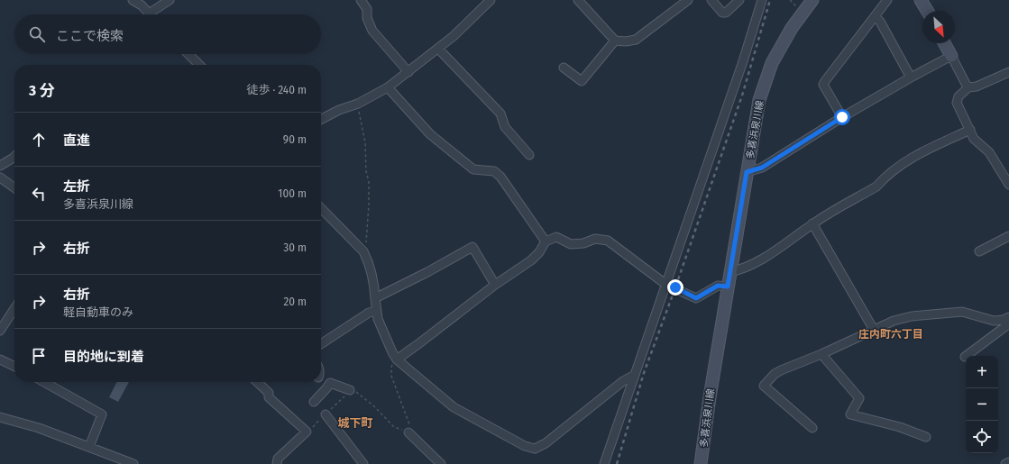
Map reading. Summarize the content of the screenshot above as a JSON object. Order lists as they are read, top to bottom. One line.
{"streets":{"main road":["多喜浜泉川線"]},"districts":["庄内町六丁目","城下町"],"north":"bottom right","page":{"search":"ここで検索","heading":["3 分","徒歩 · 240 m"],"list":[["直進","90 m"],["左折","多喜浜泉川線","100 m"],["右折","30 m"],["右折","軽自動車のみ","20 m"],"目的地に到着"],"map_buttons":["+","−"]}}
